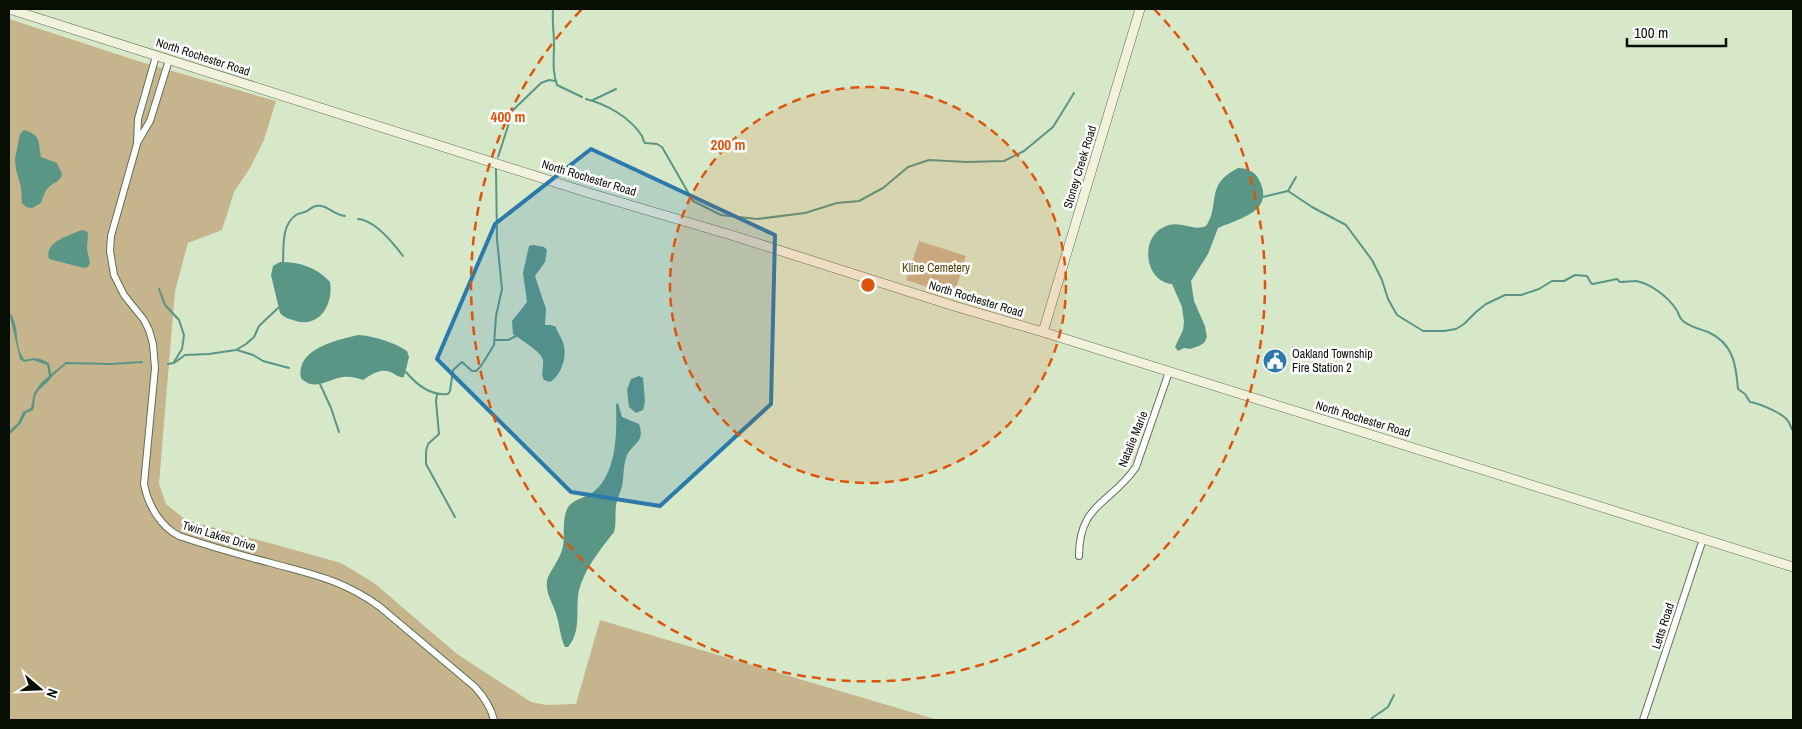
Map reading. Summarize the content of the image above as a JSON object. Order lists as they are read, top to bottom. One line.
{"streets":{"main road":["North Rochester Road","Stoney Creek Road"],"street":["Natalie Marie","Twin Lakes Drive","Letts Road"]},"crossings":[["North Rochester Road","Stoney Creek Road"],["North Rochester Road","Natalie Marie"],["North Rochester Road","Twin Lakes Drive"],["North Rochester Road","Letts Road"]],"parks":["Kline Cemetery"],"places":{"public building":["Oakland Township Fire Station 2"]},"scale_bar":"100 m","north":"right","rings":["400 m","200 m"]}
